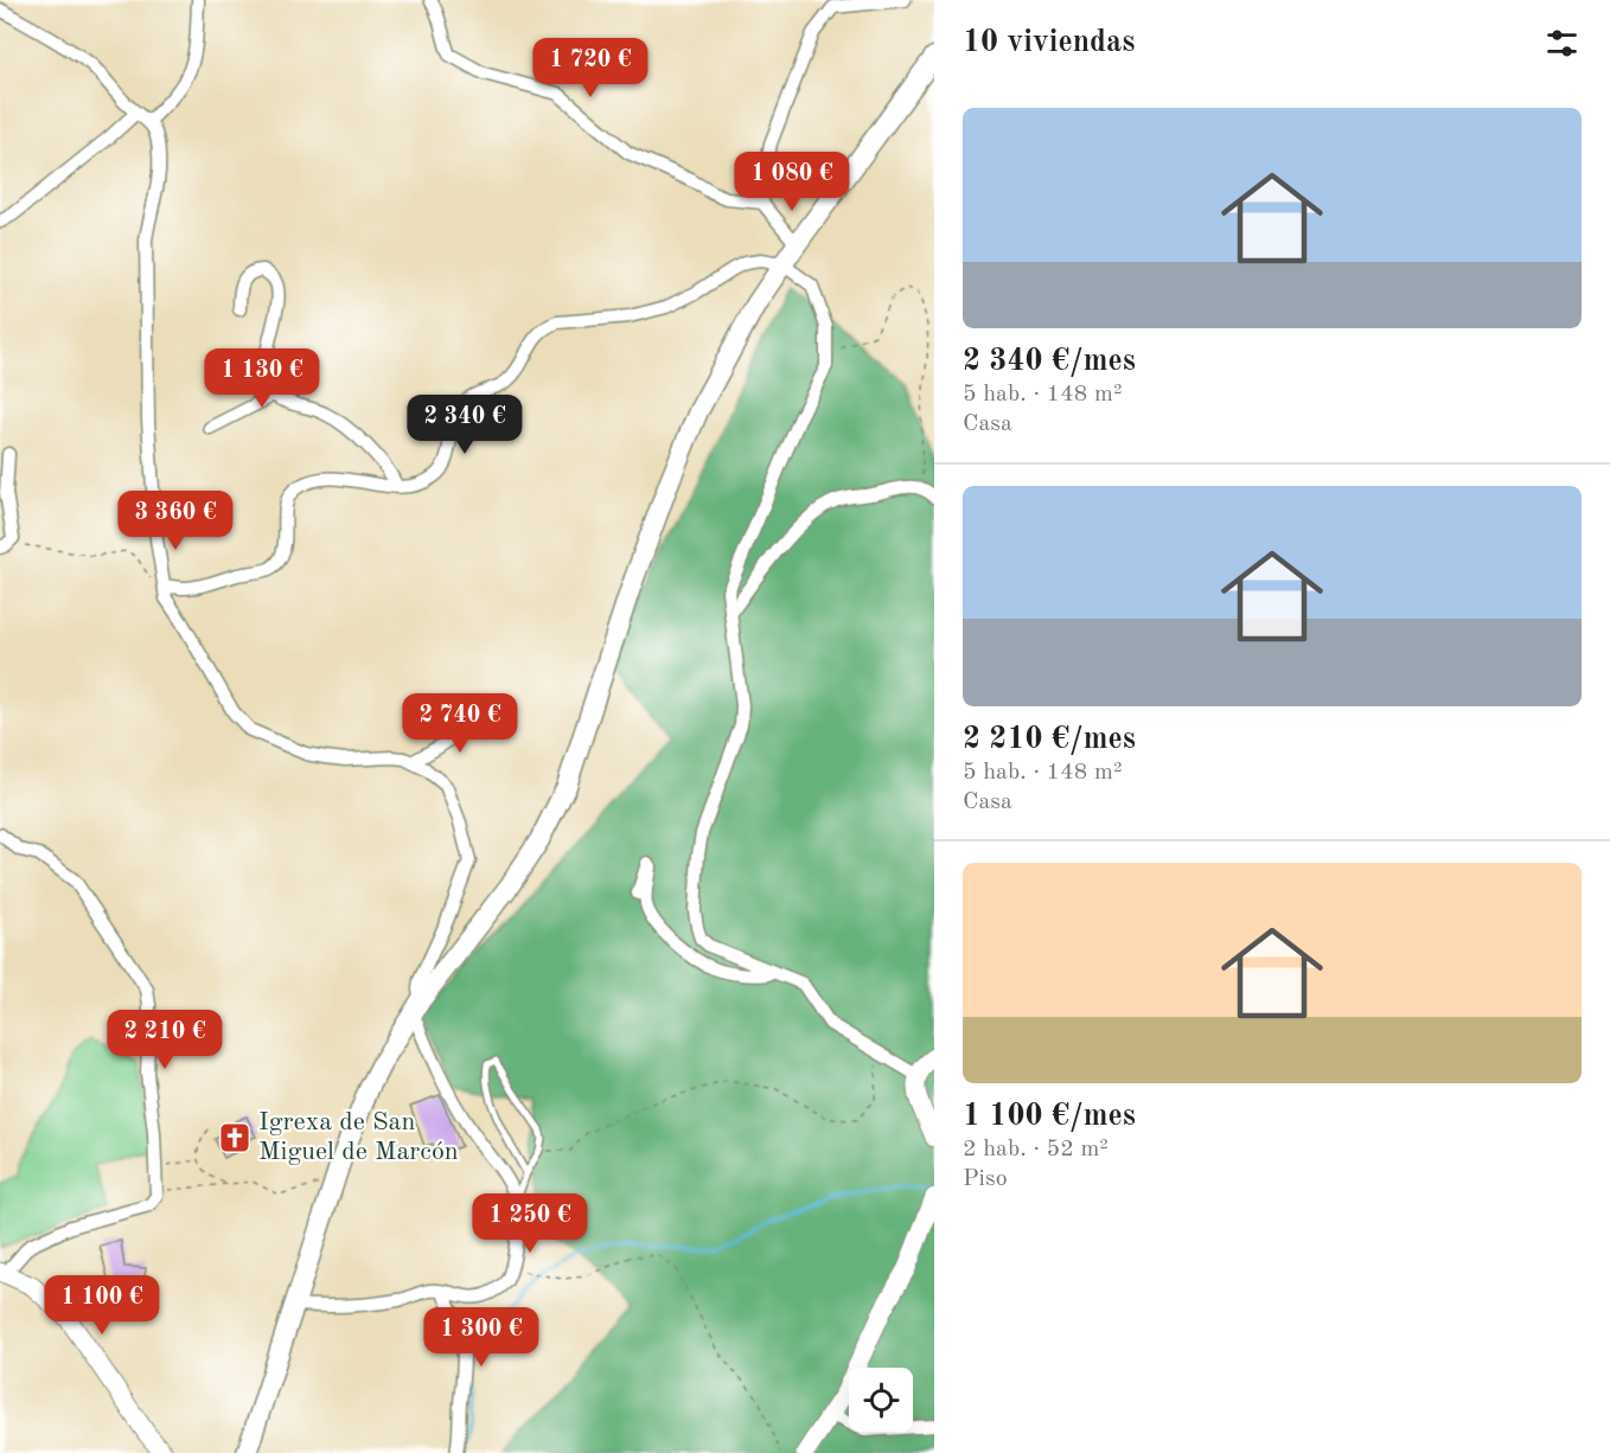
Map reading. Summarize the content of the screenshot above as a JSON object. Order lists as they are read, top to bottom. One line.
{"places":{"church":["Igrexa de San Miguel de Marcón"]},"page":{"heading":"10 viviendas","price":["1 720 €","1 080 €","1 130 €","2 340 €","3 360 €","2 740 €","2 210 €","1 250 €","1 100 €","1 300 €"],"list":[{"name":"2 340 €/mes","note":"5 hab. · 148 m² · Casa"},{"name":"2 210 €/mes","note":"5 hab. · 148 m² · Casa"},{"name":"1 100 €/mes","note":"2 hab. · 52 m² · Piso"}]}}
